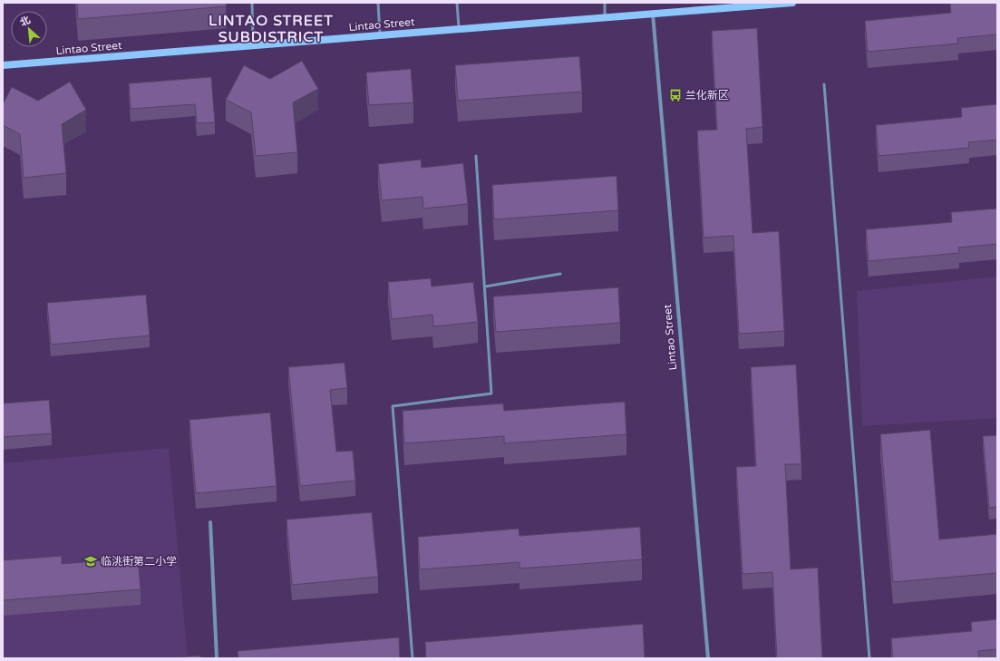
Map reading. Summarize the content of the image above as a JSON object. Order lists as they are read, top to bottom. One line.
{"streets":{"street":["Lintao Street"]},"districts":["LINTAO STREET SUBDISTRICT"],"places":{"bus stop":["兰化新区"],"school or university":["临洮街第二小学"]},"north":"top left"}
